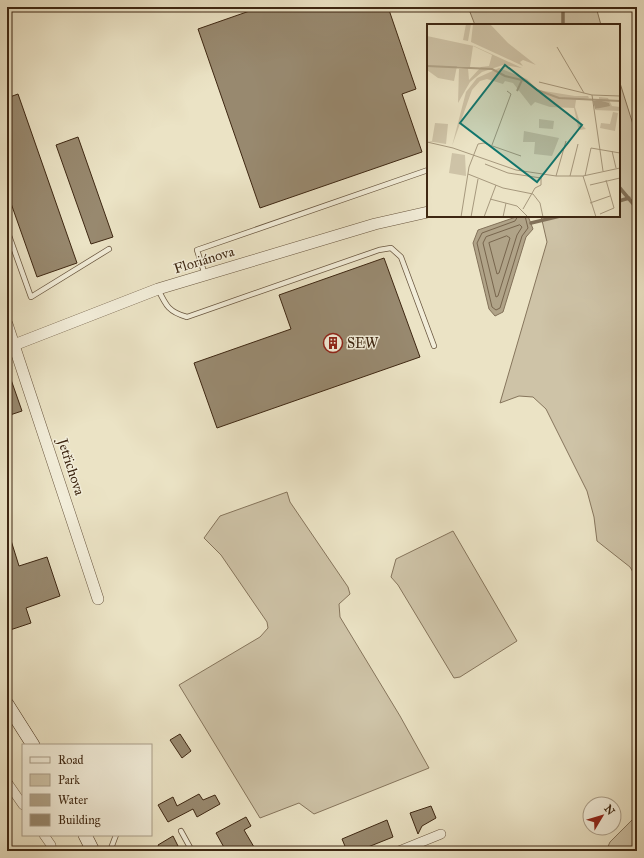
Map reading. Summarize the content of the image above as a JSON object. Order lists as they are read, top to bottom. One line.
{"streets":{"street":["Floriánova","Jetřichova"]},"crossings":[["Floriánova","Jetřichova"]],"places":{"building":["SEW"]},"legend":["Road","Park","Water","Building"],"north":"top right"}
